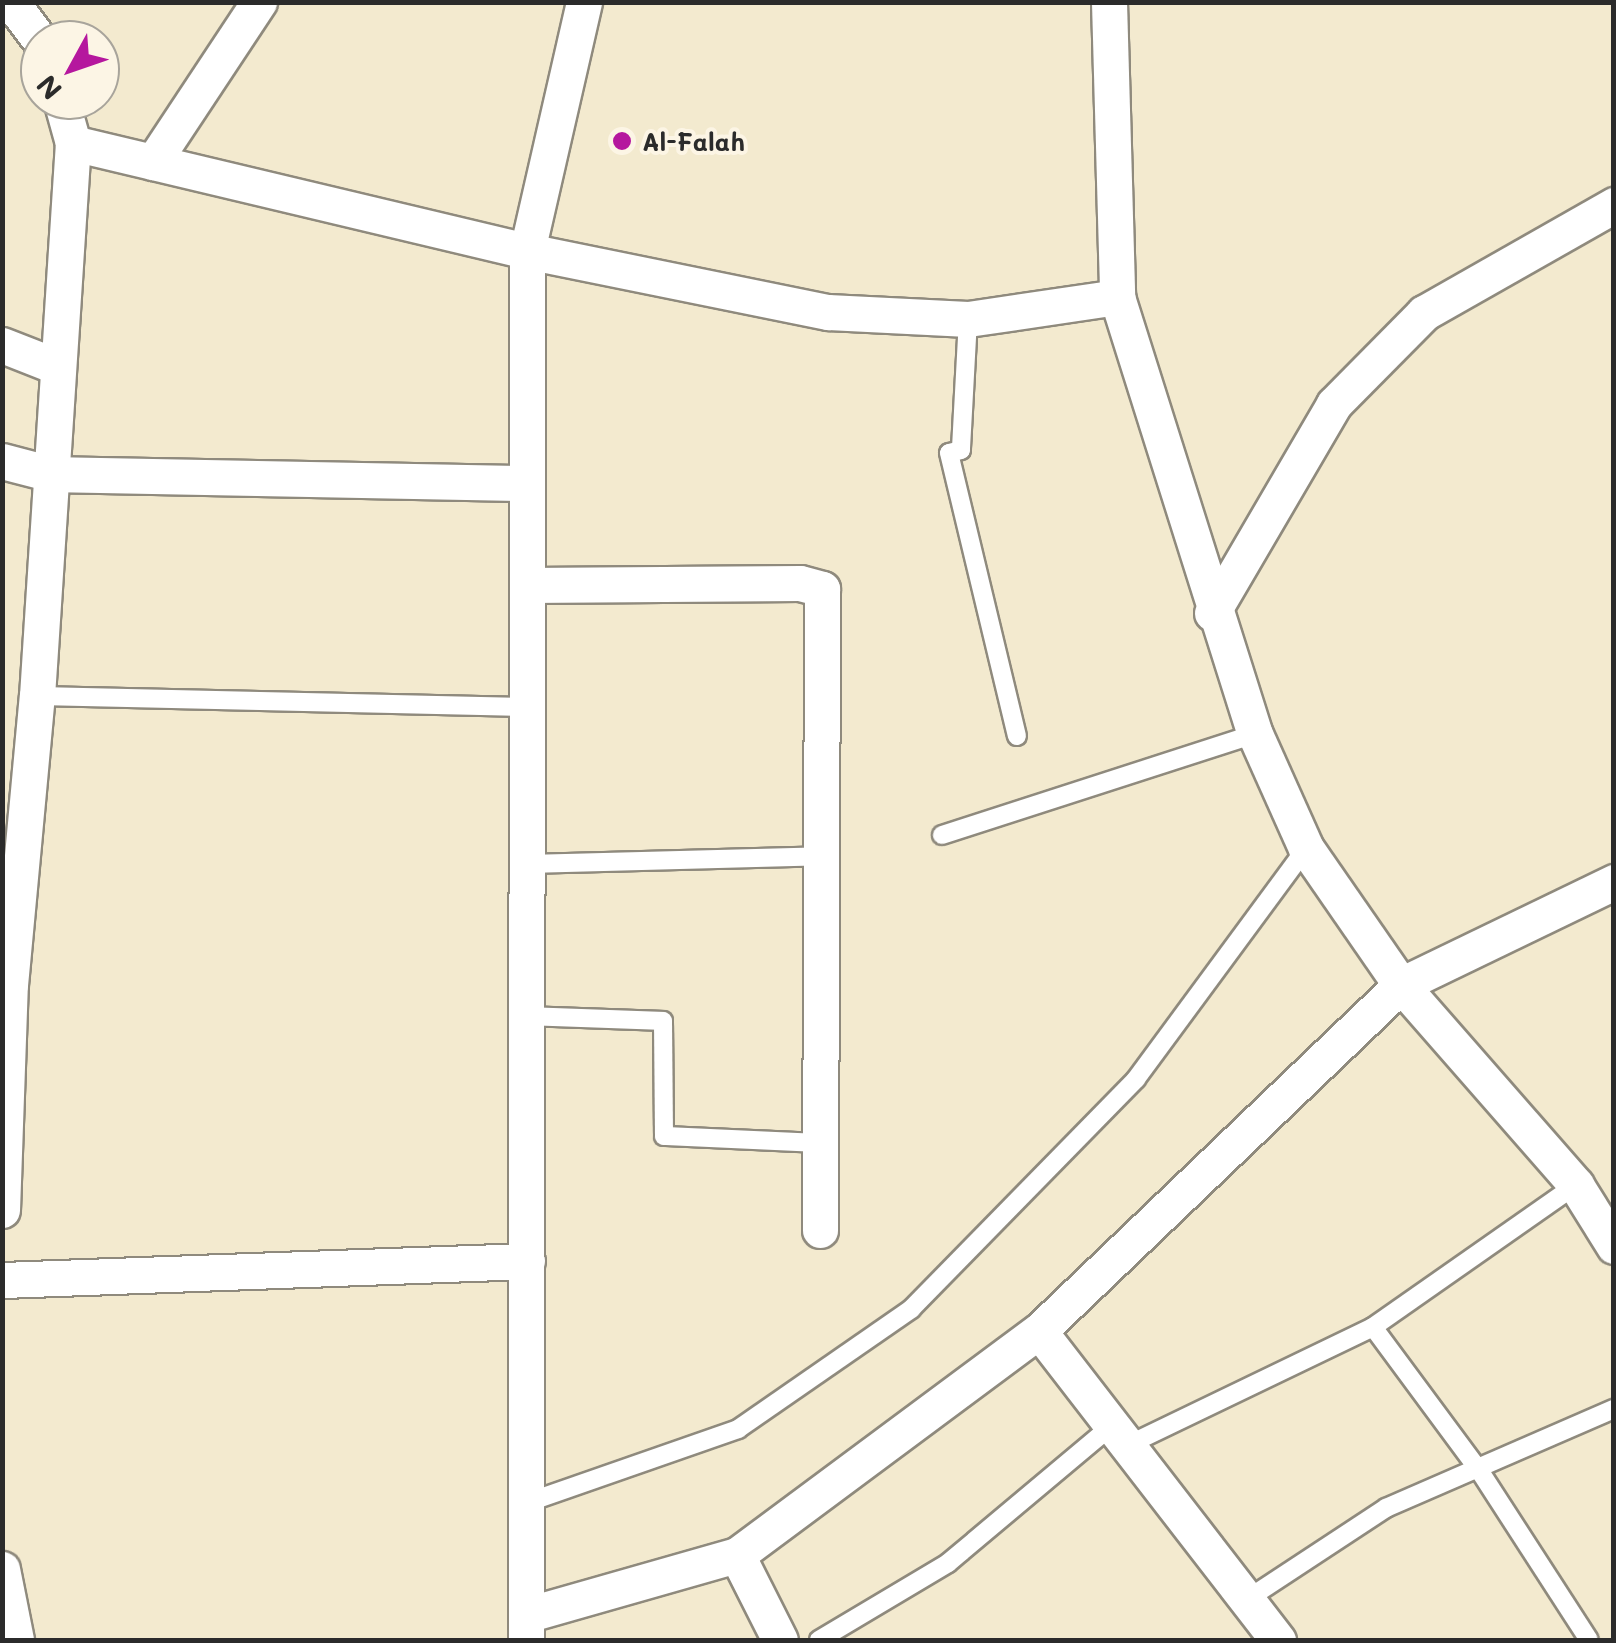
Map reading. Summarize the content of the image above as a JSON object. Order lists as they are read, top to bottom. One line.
{"places":["Al-Falah"],"north":"bottom left"}
